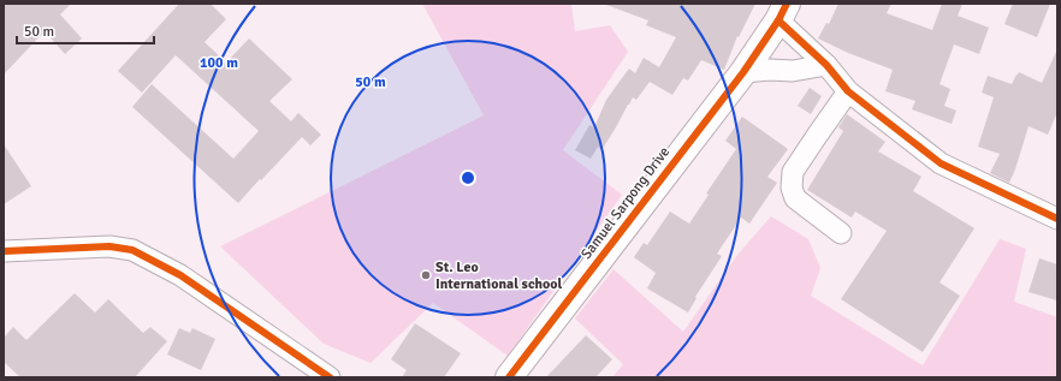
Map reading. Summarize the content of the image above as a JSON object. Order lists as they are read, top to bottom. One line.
{"streets":{"street":["Samuel Sarpong Drive"]},"places":["St. Leo International school"],"scale_bar":"50 m","rings":["100 m","50 m"]}
